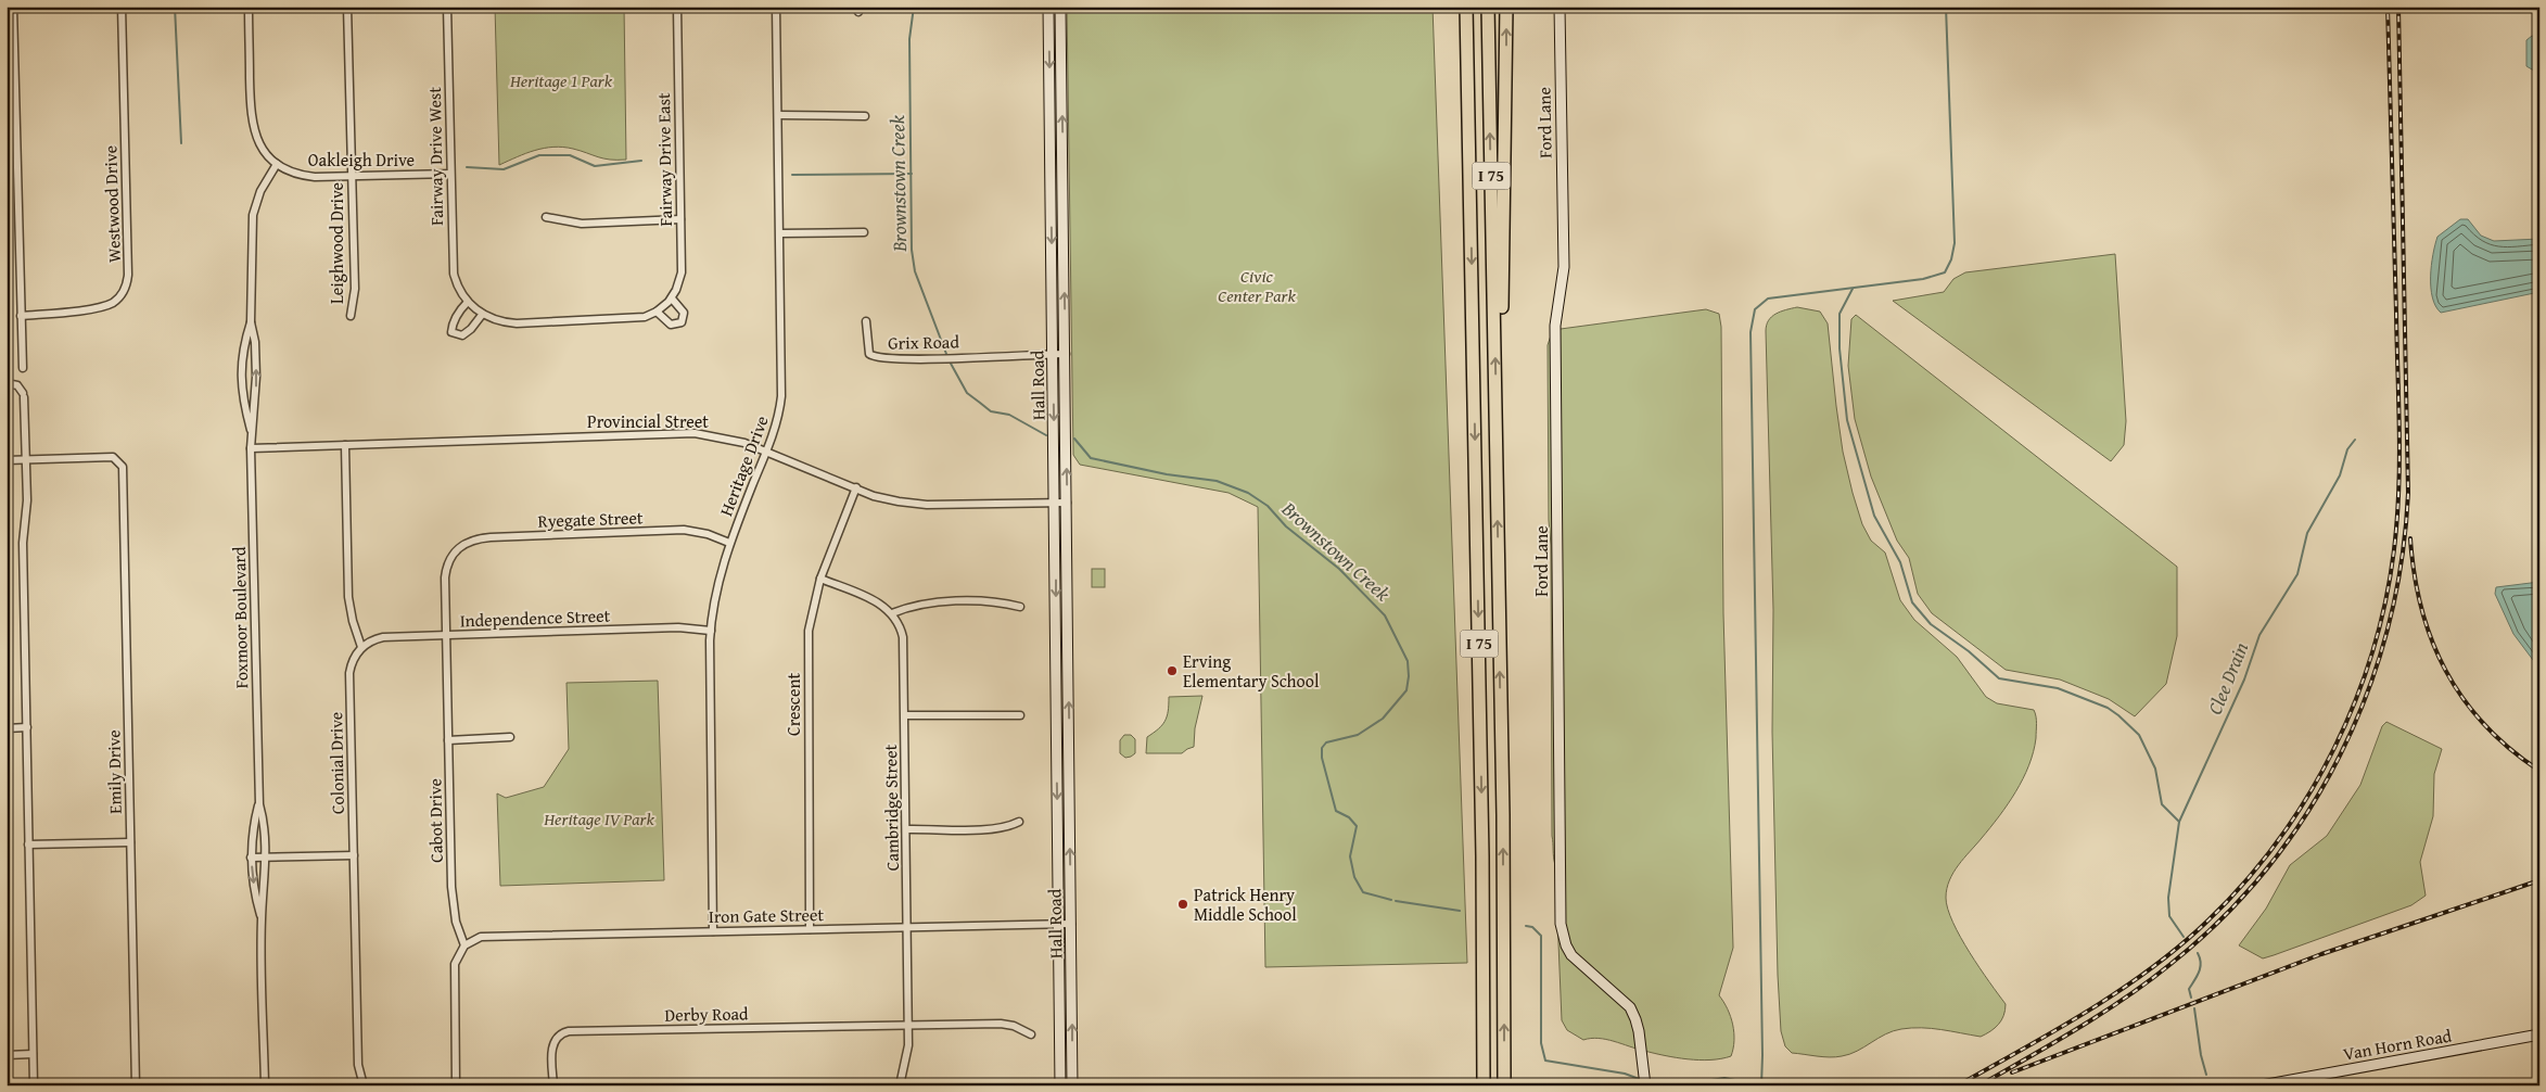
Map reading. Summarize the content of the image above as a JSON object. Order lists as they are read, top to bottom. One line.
{"streets":{"highway":["I 75"],"street":["Ford Lane","Fairway Drive West","Oakleigh Drive","Fairway Drive East","Westwood Drive","Leighwood Drive","Grix Road","Hall Road","Provincial Street","Heritage Drive","Ryegate Street","Foxmoor Boulevard","Independence Street","Crescent","Colonial Drive","Emily Drive","Cambridge Street","Cabot Drive","Iron Gate Street","Derby Road","Van Horn Road"]},"crossings":[["Fairway Drive West","Oakleigh Drive"],["Oakleigh Drive","Leighwood Drive"],["Oakleigh Drive","Foxmoor Boulevard"],["Grix Road","Hall Road"],["Hall Road","Provincial Street"],["Hall Road","Iron Gate Street"],["Provincial Street","Heritage Drive"],["Provincial Street","Foxmoor Boulevard"],["Provincial Street","Crescent"],["Heritage Drive","Ryegate Street"],["Heritage Drive","Independence Street"],["Heritage Drive","Iron Gate Street"],["Ryegate Street","Cabot Drive"],["Independence Street","Colonial Drive"],["Independence Street","Cabot Drive"],["Crescent","Iron Gate Street"],["Cambridge Street","Iron Gate Street"],["Cambridge Street","Derby Road"],["Cabot Drive","Iron Gate Street"]],"water":["Brownstown Creek","Clee Drain"],"parks":["Heritage 1 Park","Civic Center Park","Heritage IV Park"],"places":["Erving Elementary School","Patrick Henry Middle School"]}
